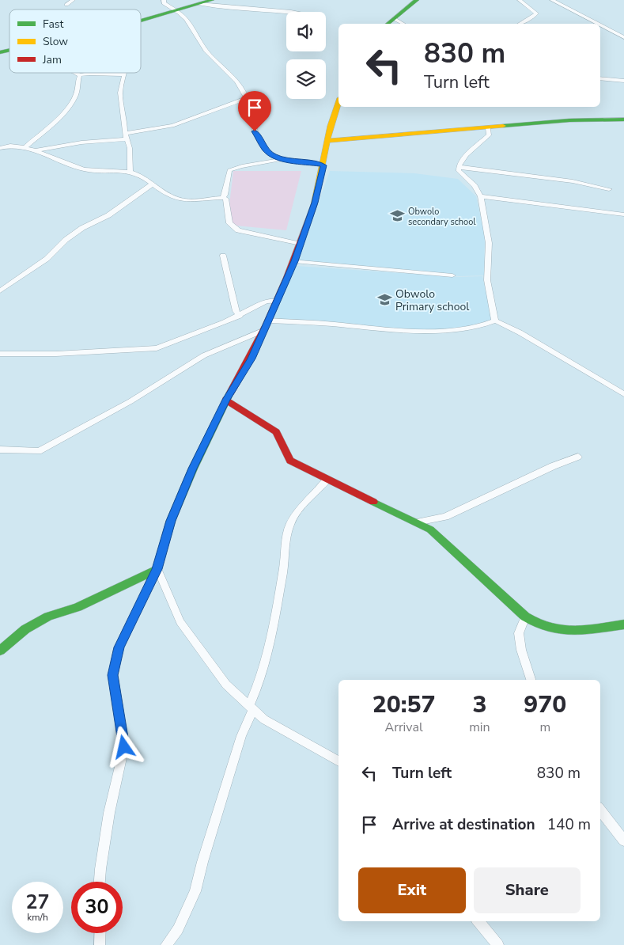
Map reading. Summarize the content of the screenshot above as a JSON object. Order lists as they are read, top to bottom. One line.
{"places":{"school or university":["Obwolo secondary school","Obwolo Primary school"]},"legend":["Fast","Slow","Jam"],"page":{"turn":["830 m","Turn left"],"eta":["20:57","Arrival","3","min","970","m"],"list":[{"name":"Turn left","value":"830 m"},{"name":"Arrive at destination","value":"140 m"}],"buttons":["Exit","Share"],"speed":"27 km/h","limit":"30"}}
